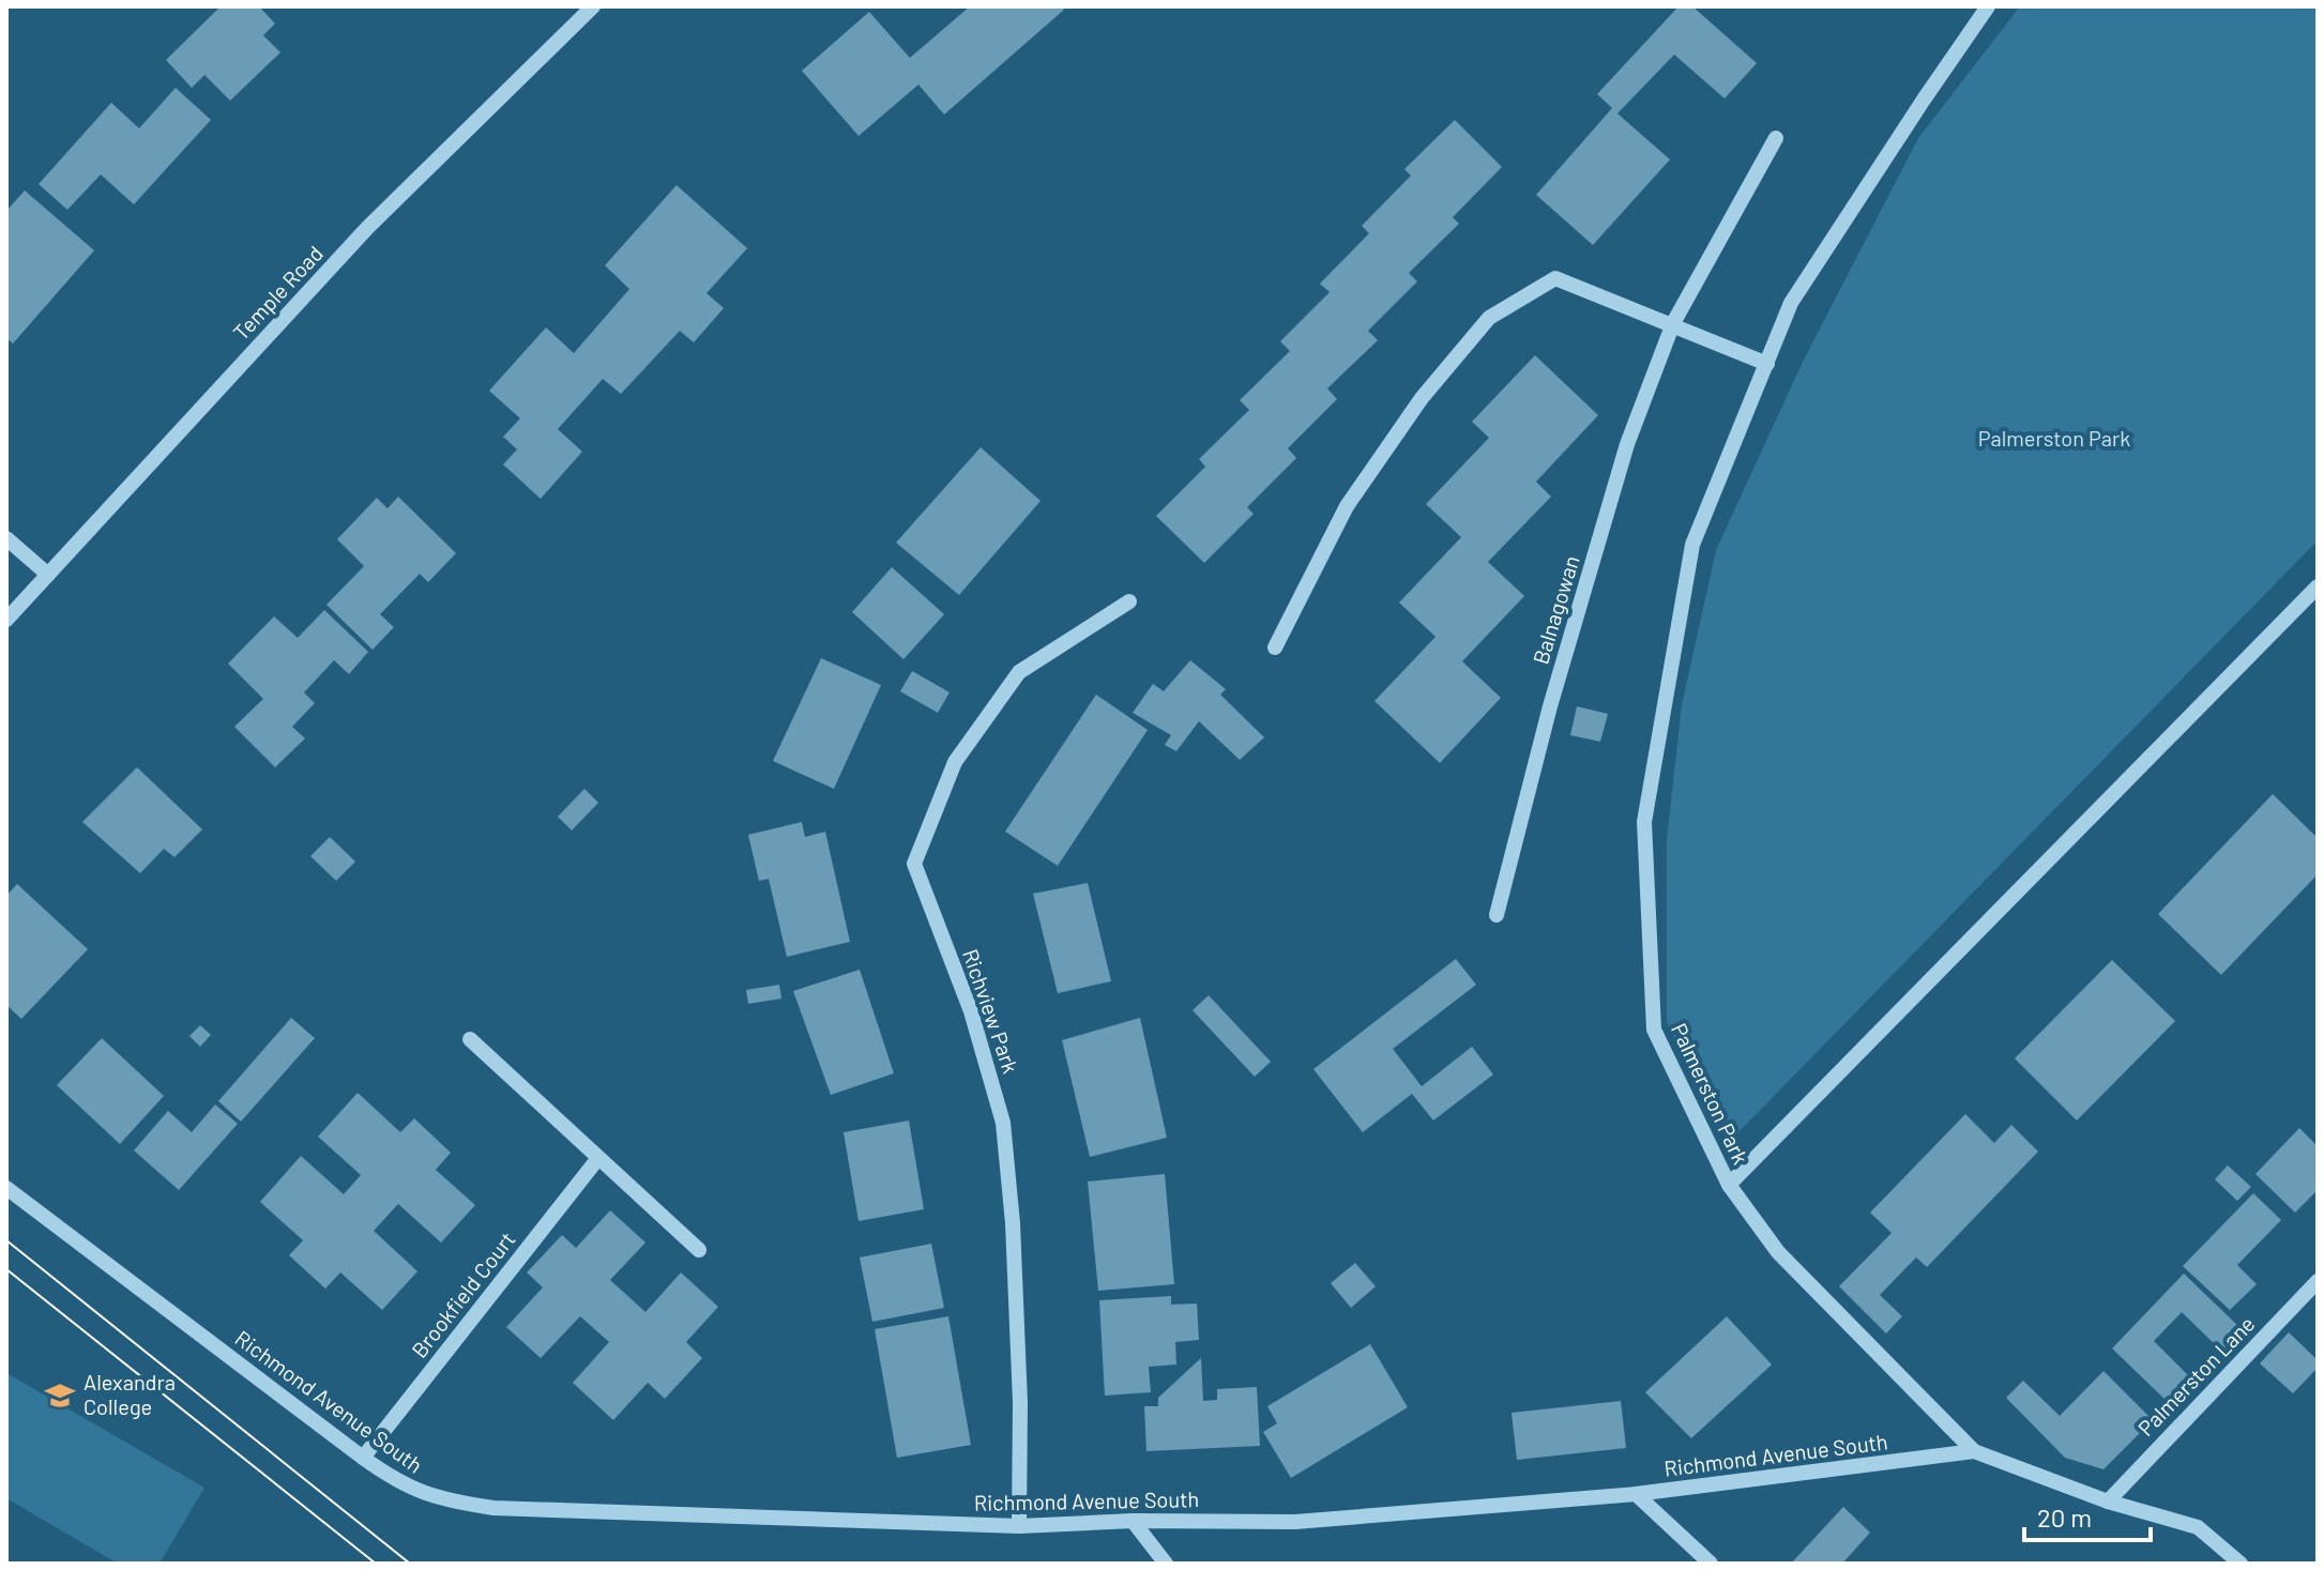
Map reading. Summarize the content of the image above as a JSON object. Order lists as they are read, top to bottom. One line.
{"streets":{"street":["Temple Road","Balnagowan","Richview Park","Palmerston Park","Brookfield Court","Palmerston Lane","Richmond Avenue South"]},"crossings":[["Richview Park","Richmond Avenue South"],["Brookfield Court","Richmond Avenue South"],["Palmerston Lane","Richmond Avenue South"]],"parks":["Palmerston Park"],"places":{"school or university":["Alexandra College"]},"scale_bar":"20 m"}
